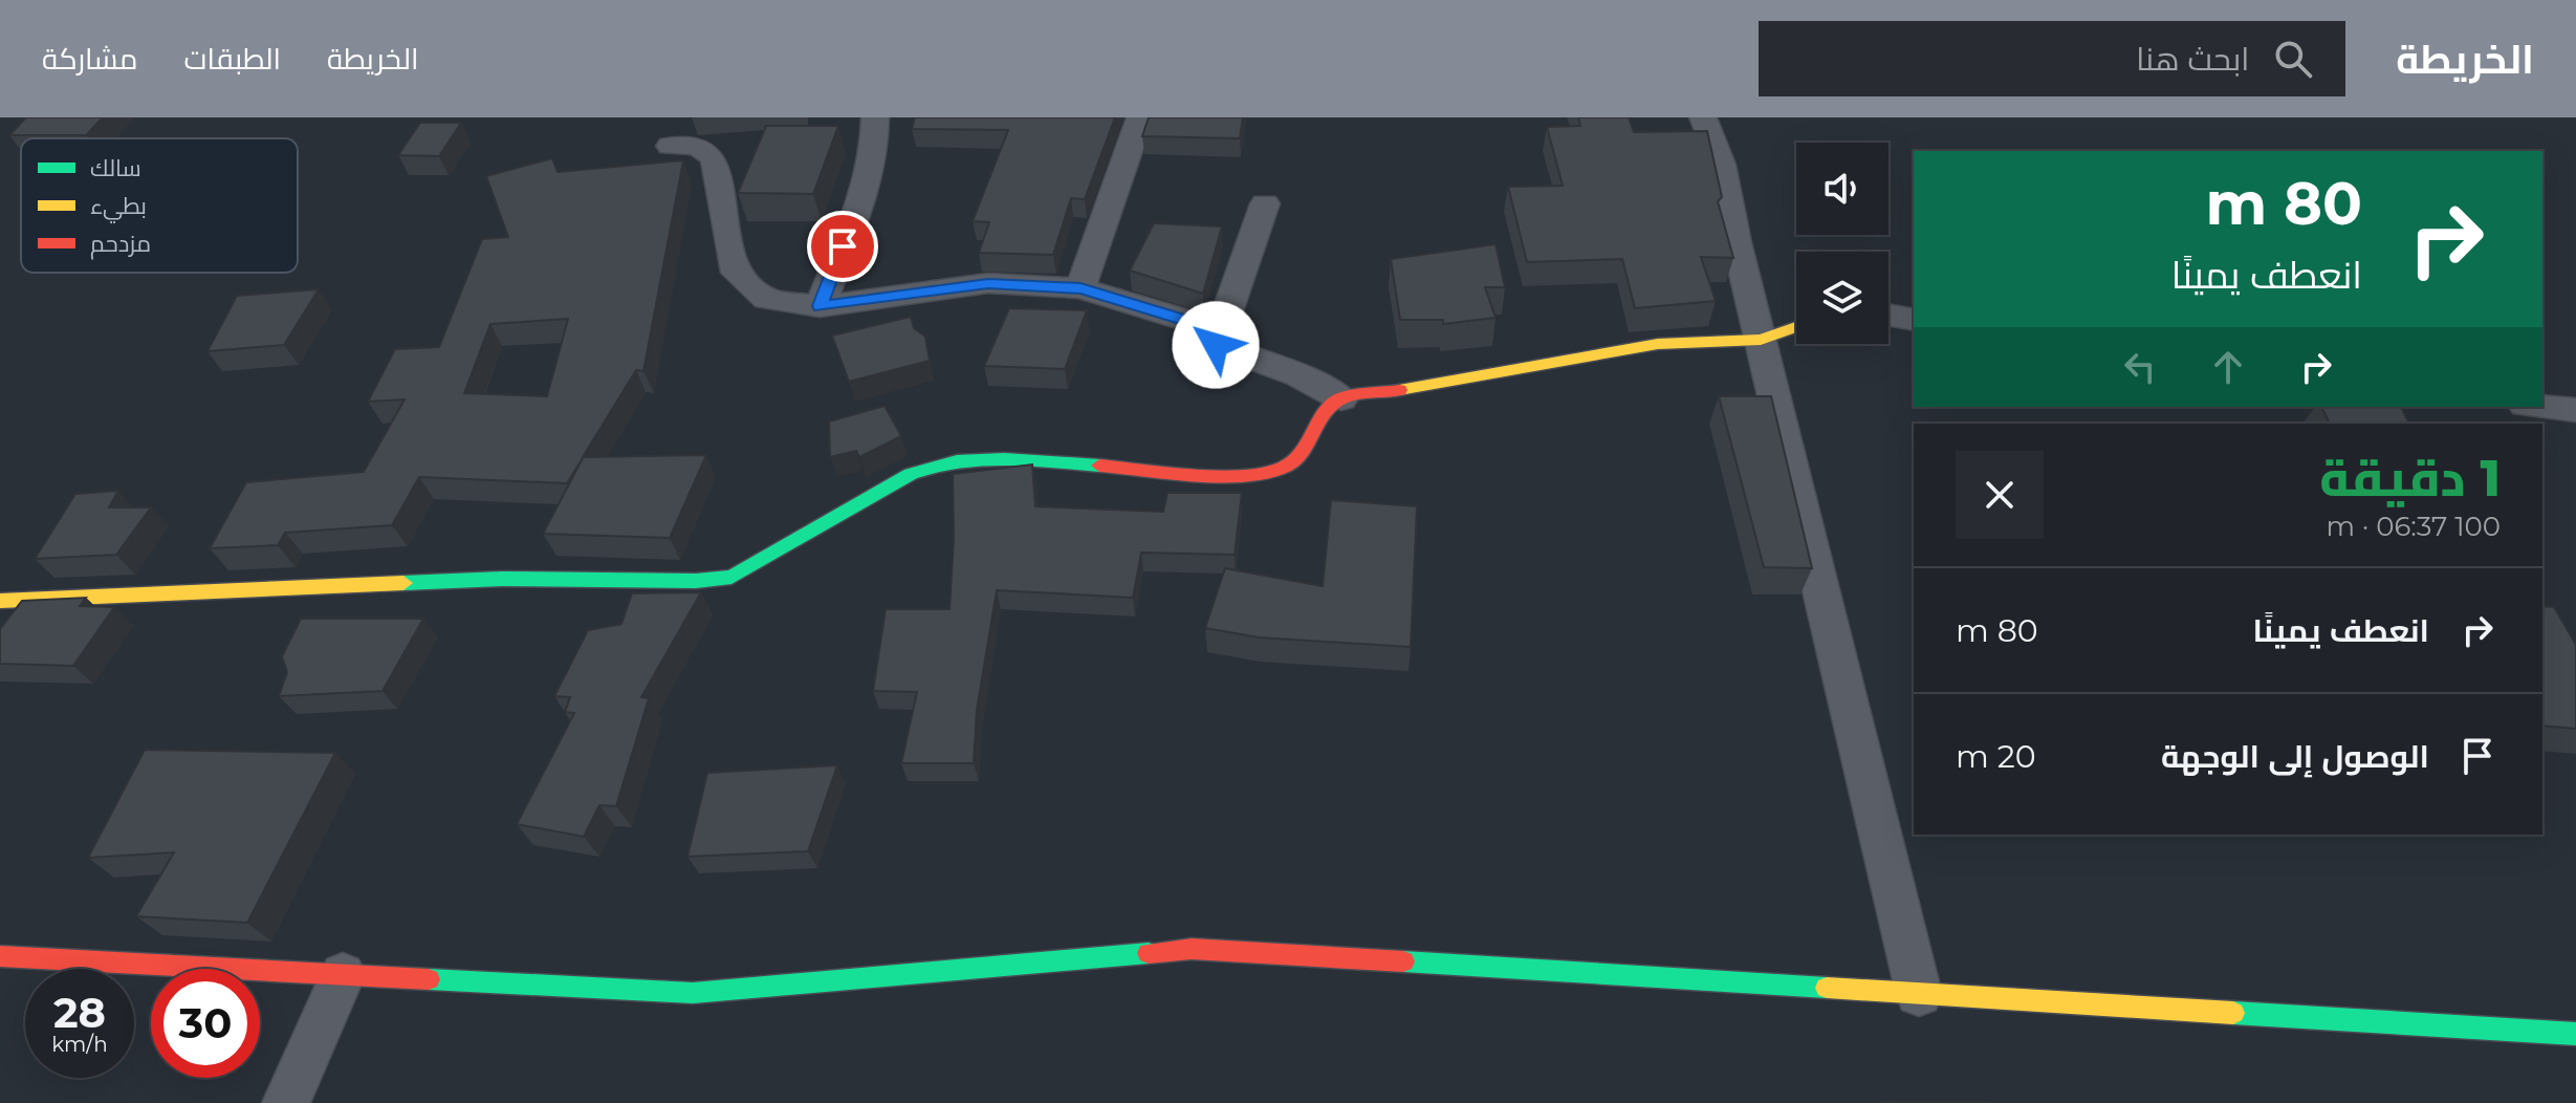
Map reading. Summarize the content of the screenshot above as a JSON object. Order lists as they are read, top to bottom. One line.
{"legend":["سالك","بطيء","مزدحم"],"page":{"header":"الخريطة","search":"ابحث هنا","nav":["الخريطة","الطبقات","مشاركة"],"turn":["80 m","انعطف يمينًا"],"heading":["1 دقيقة","100 m · 06:37"],"list":[{"name":"انعطف يمينًا","value":"80 m"},{"name":"الوصول إلى الوجهة","value":"20 m"}],"speed":"28 km/h","limit":"30"}}
